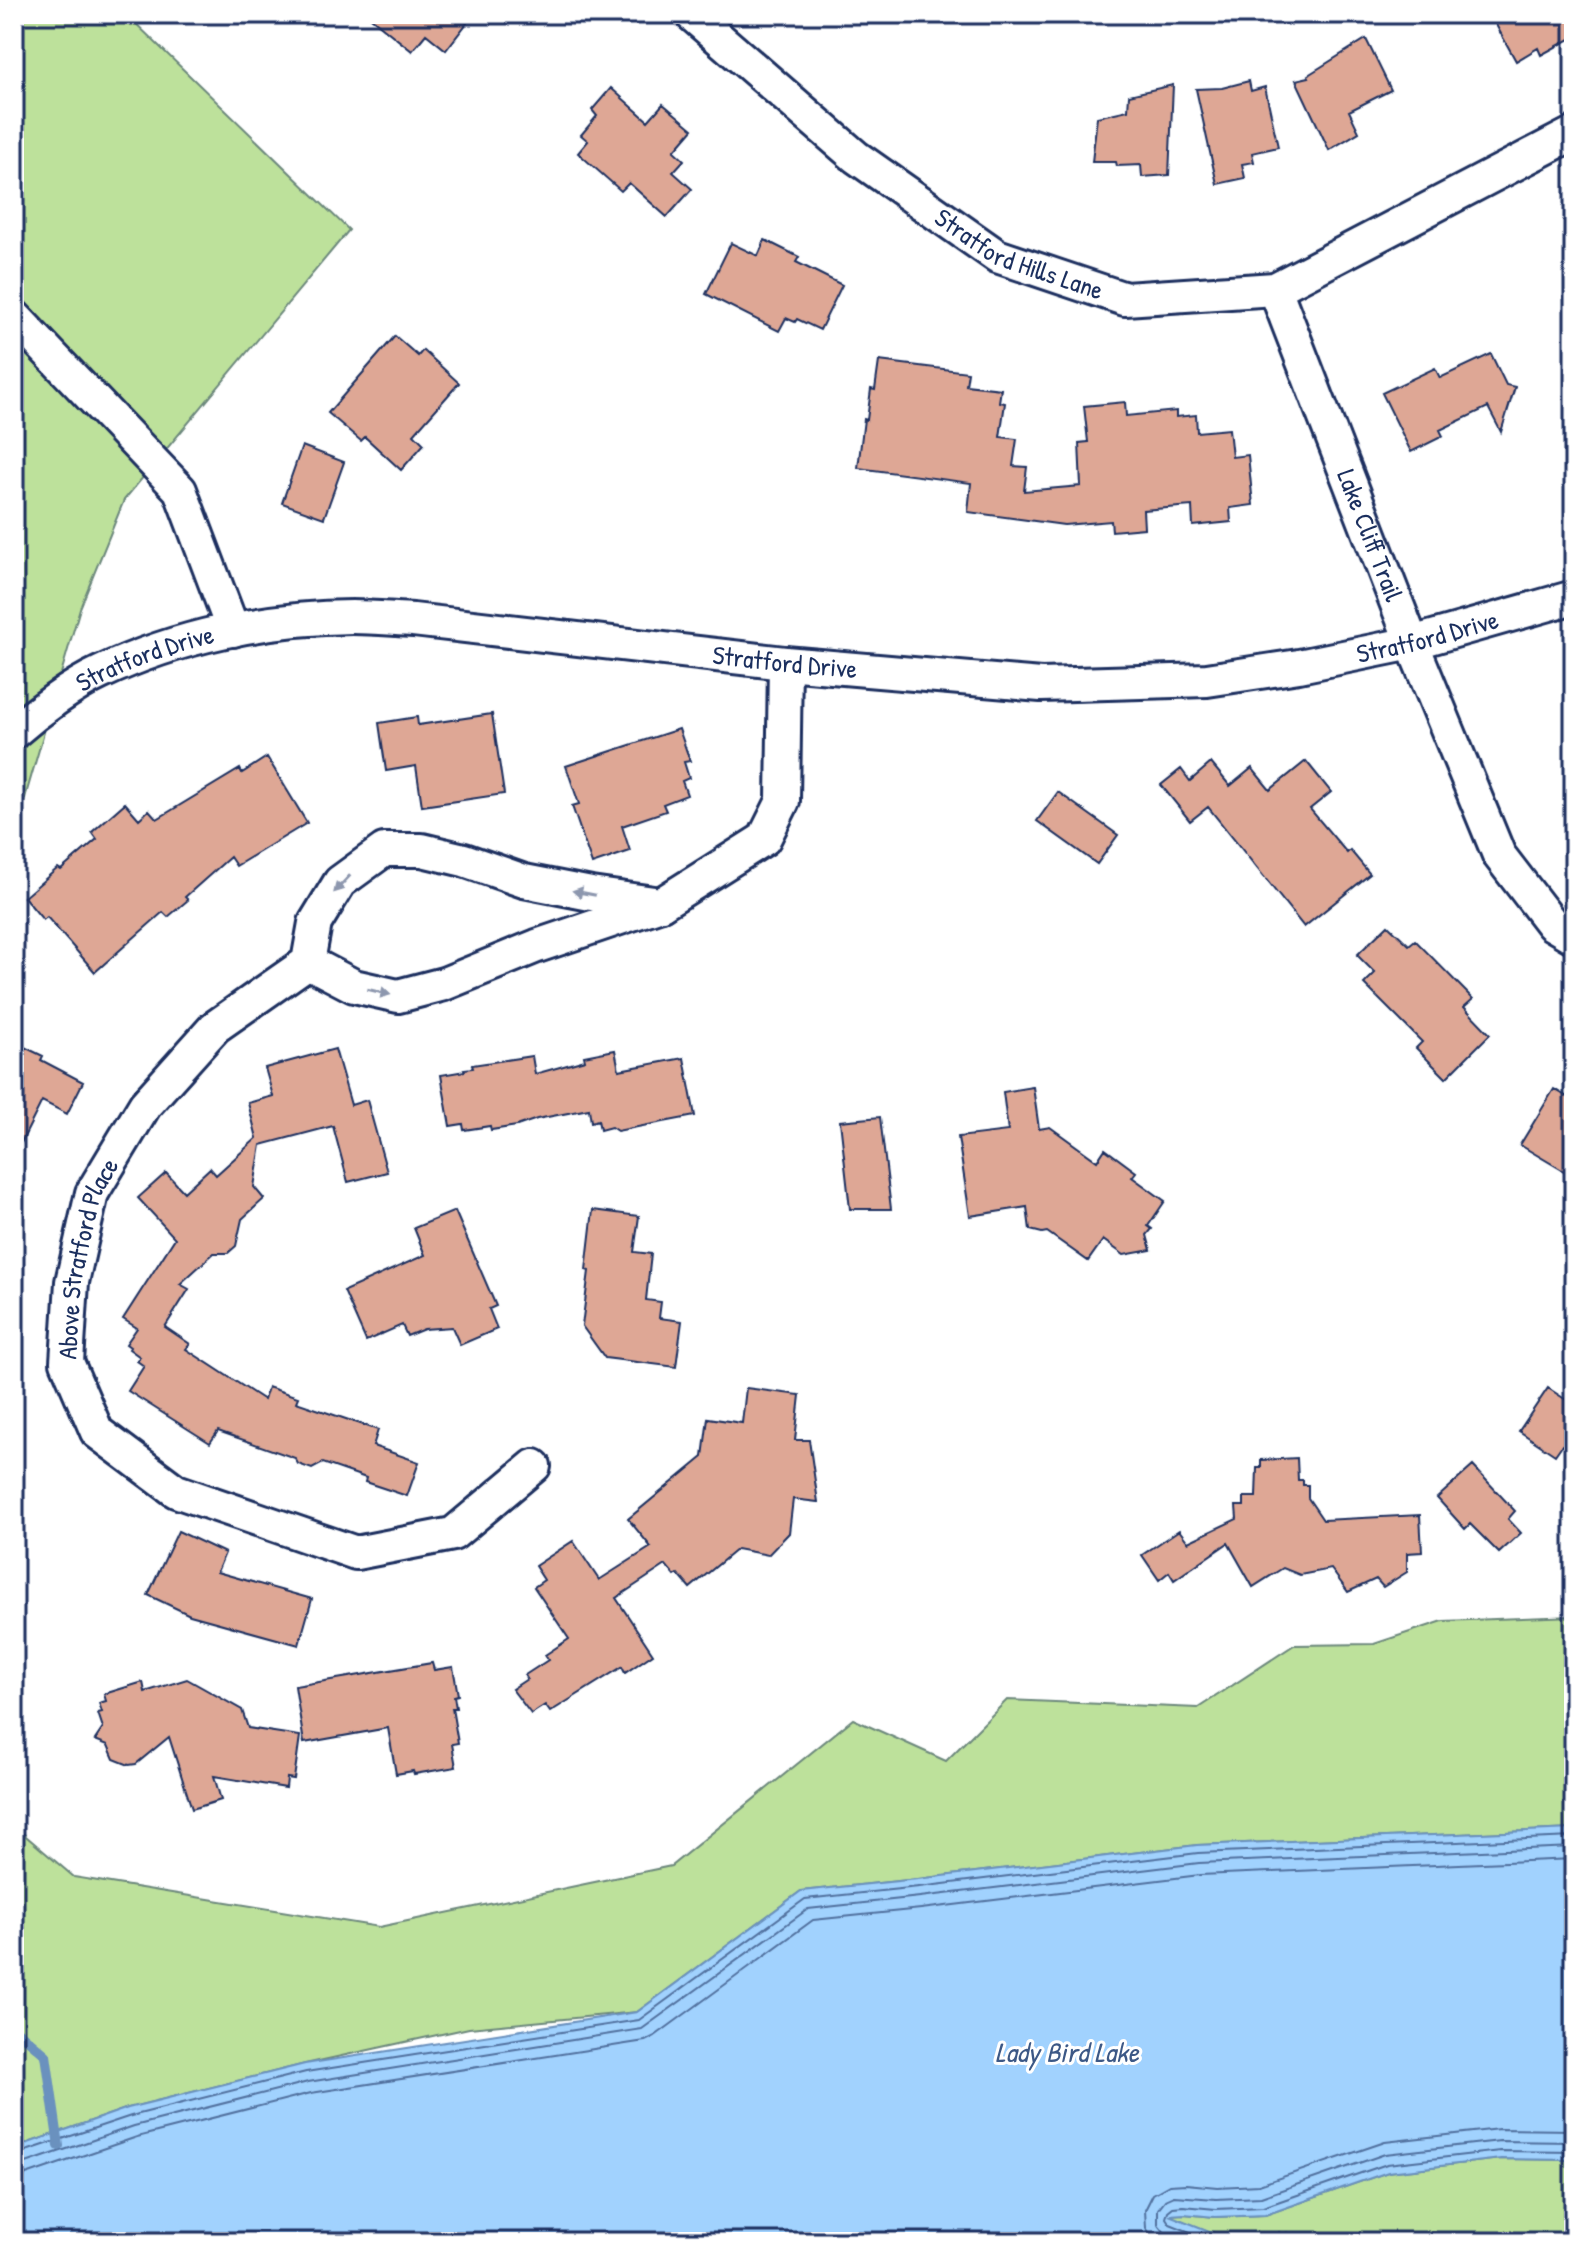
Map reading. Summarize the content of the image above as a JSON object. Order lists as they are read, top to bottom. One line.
{"streets":{"street":["Stratford Hills Lane","Lake Cliff Trail","Stratford Drive","Above Stratford Place"]},"crossings":[["Stratford Hills Lane","Lake Cliff Trail"],["Lake Cliff Trail","Stratford Drive"]],"water":["Lady Bird Lake"]}
